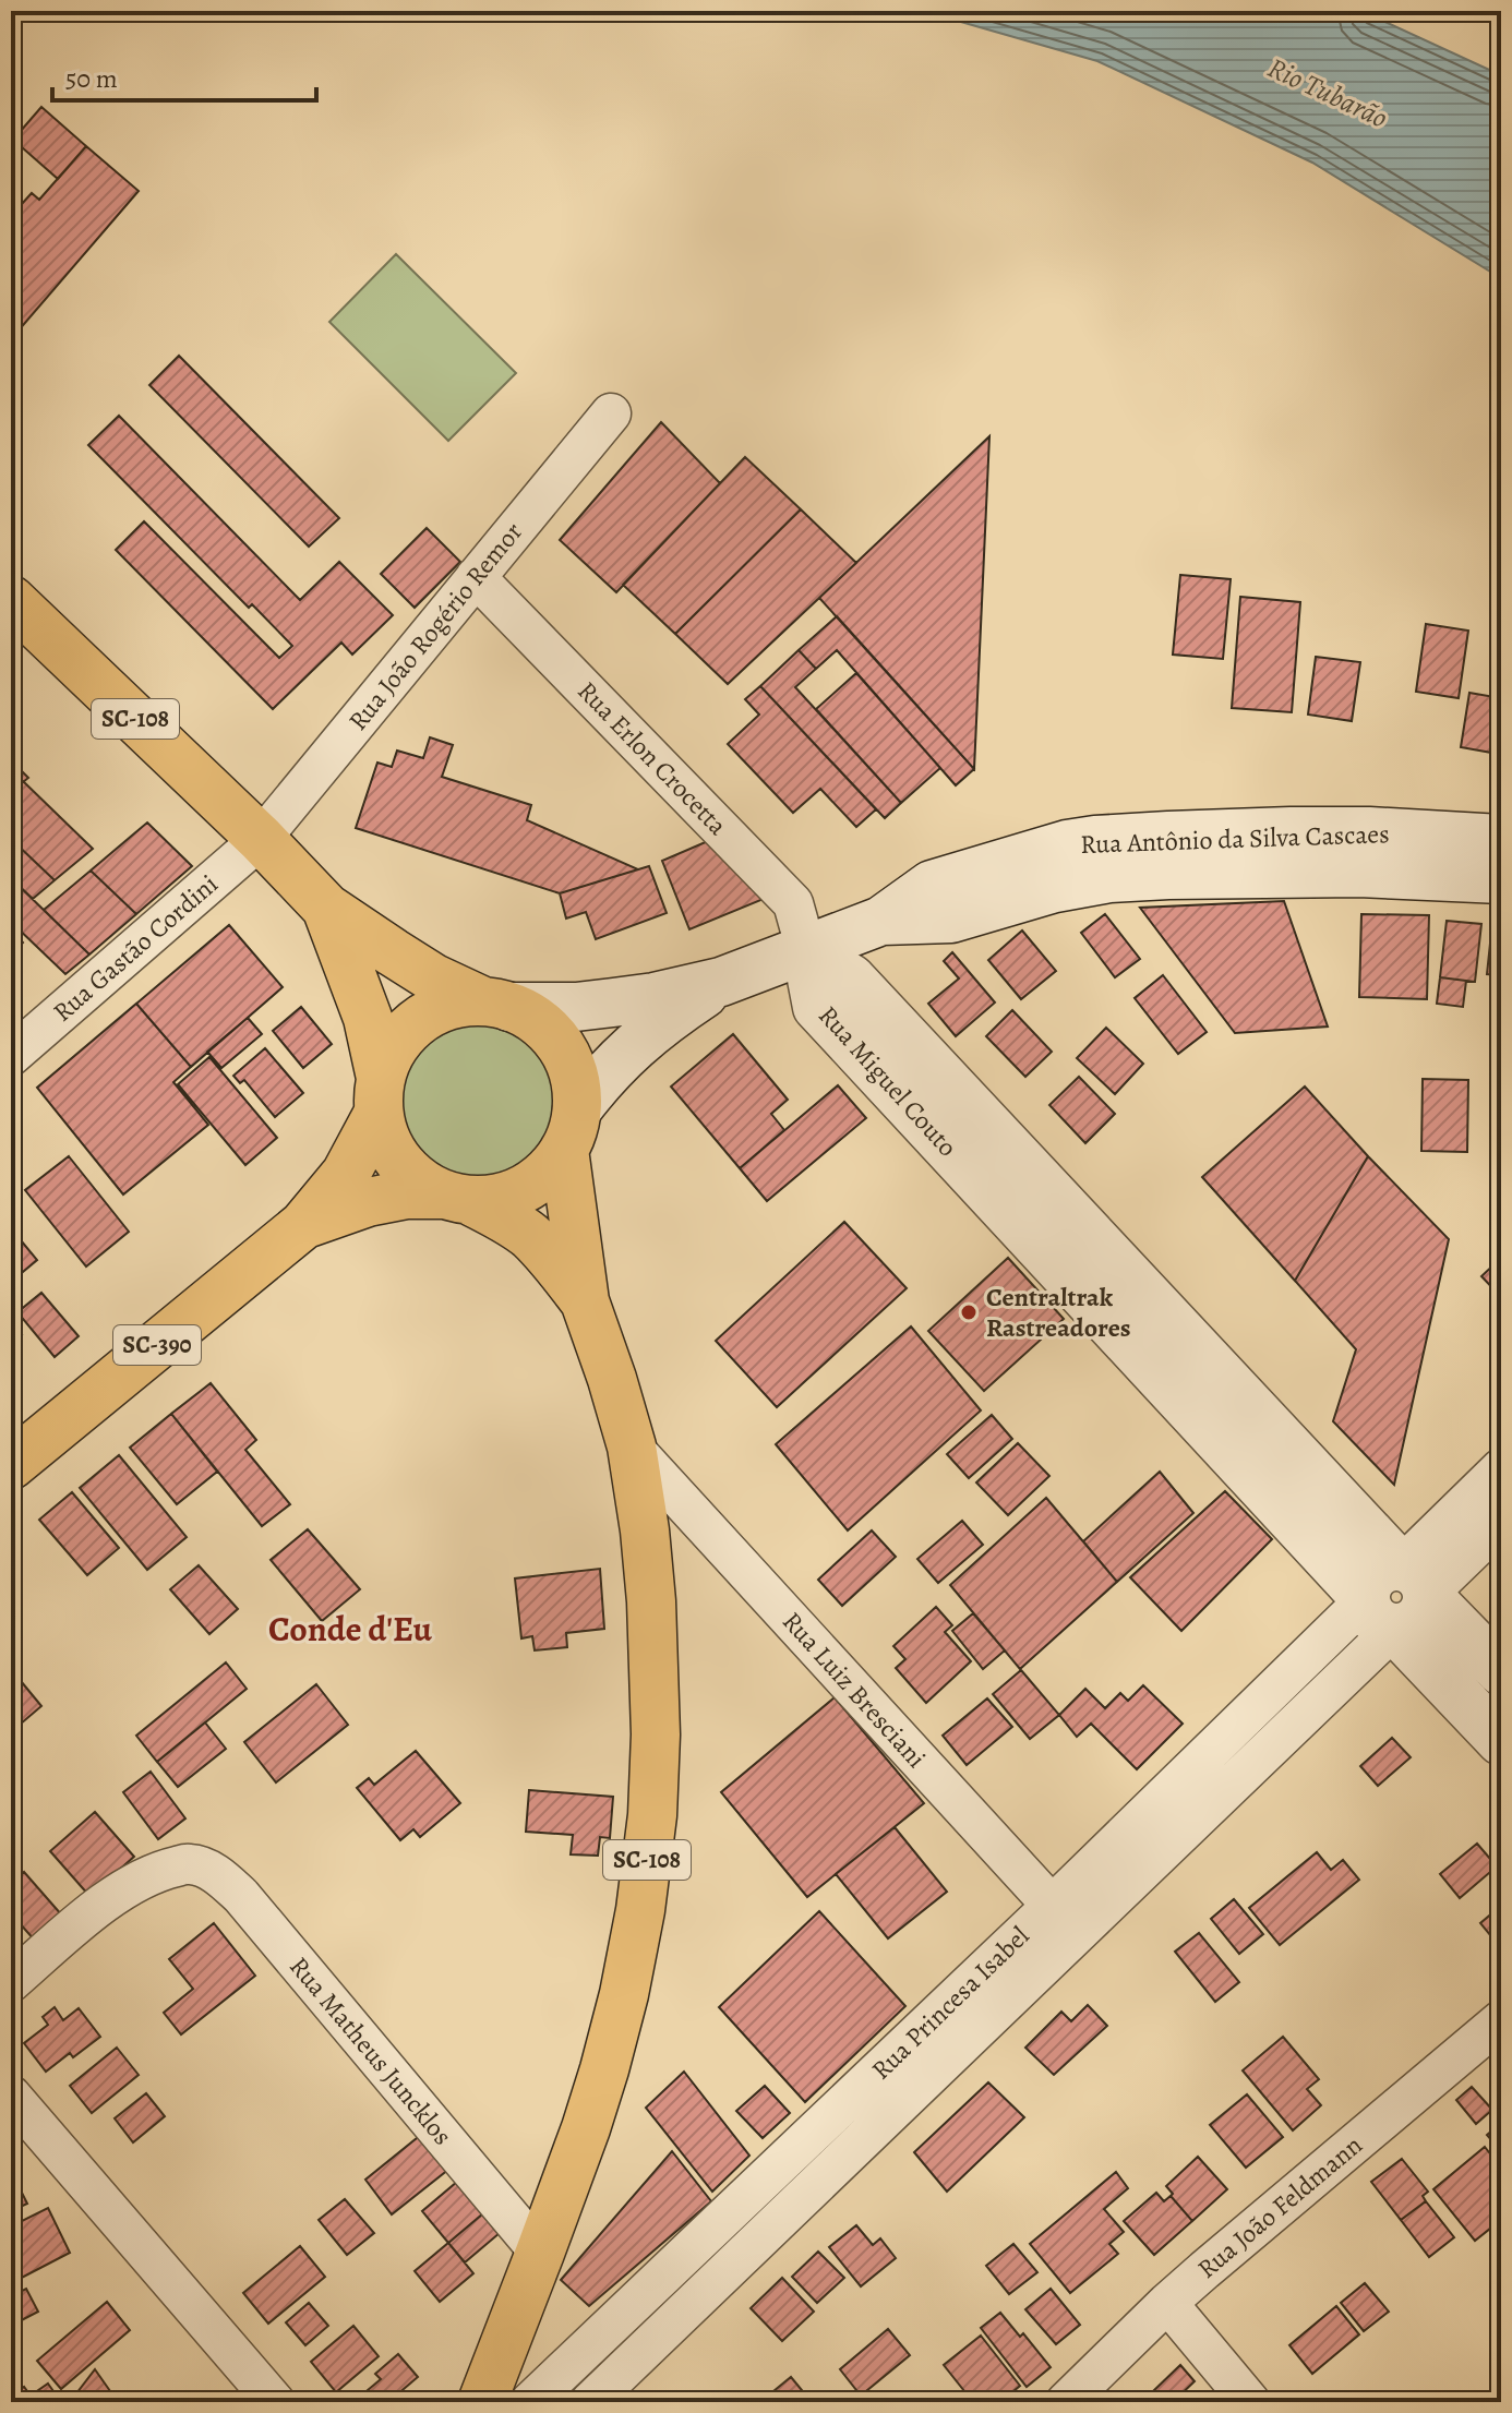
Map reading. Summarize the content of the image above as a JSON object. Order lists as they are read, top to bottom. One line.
{"streets":{"main road":["SC-108","SC-390"],"street":["Rua João Rogério Remor","Rua Erlon Crocetta","Rua Antônio da Silva Cascaes","Rua Gastão Cordini","Rua Miguel Couto","Rua Luiz Bresciani","Rua Princesa Isabel","Rua Matheus Juncklos","Rua João Feldmann"]},"crossings":[["Rua João Rogério Remor","SC-108"],["Rua João Rogério Remor","Rua Erlon Crocetta"],["Rua João Rogério Remor","Rua Gastão Cordini"],["SC-108","Rua Antônio da Silva Cascaes"],["SC-108","Rua Gastão Cordini"],["SC-108","SC-390"],["SC-108","Rua Luiz Bresciani"],["SC-108","Rua Matheus Juncklos"],["Rua Erlon Crocetta","Rua Antônio da Silva Cascaes"],["Rua Erlon Crocetta","Rua Miguel Couto"],["Rua Antônio da Silva Cascaes","Rua Miguel Couto"],["Rua Antônio da Silva Cascaes","SC-390"],["Rua Miguel Couto","Rua Princesa Isabel"],["Rua Luiz Bresciani","Rua Princesa Isabel"]],"districts":["Conde d'Eu"],"water":["Rio Tubarão"],"places":["Centraltrak Rastreadores"],"scale_bar":"50 m"}
